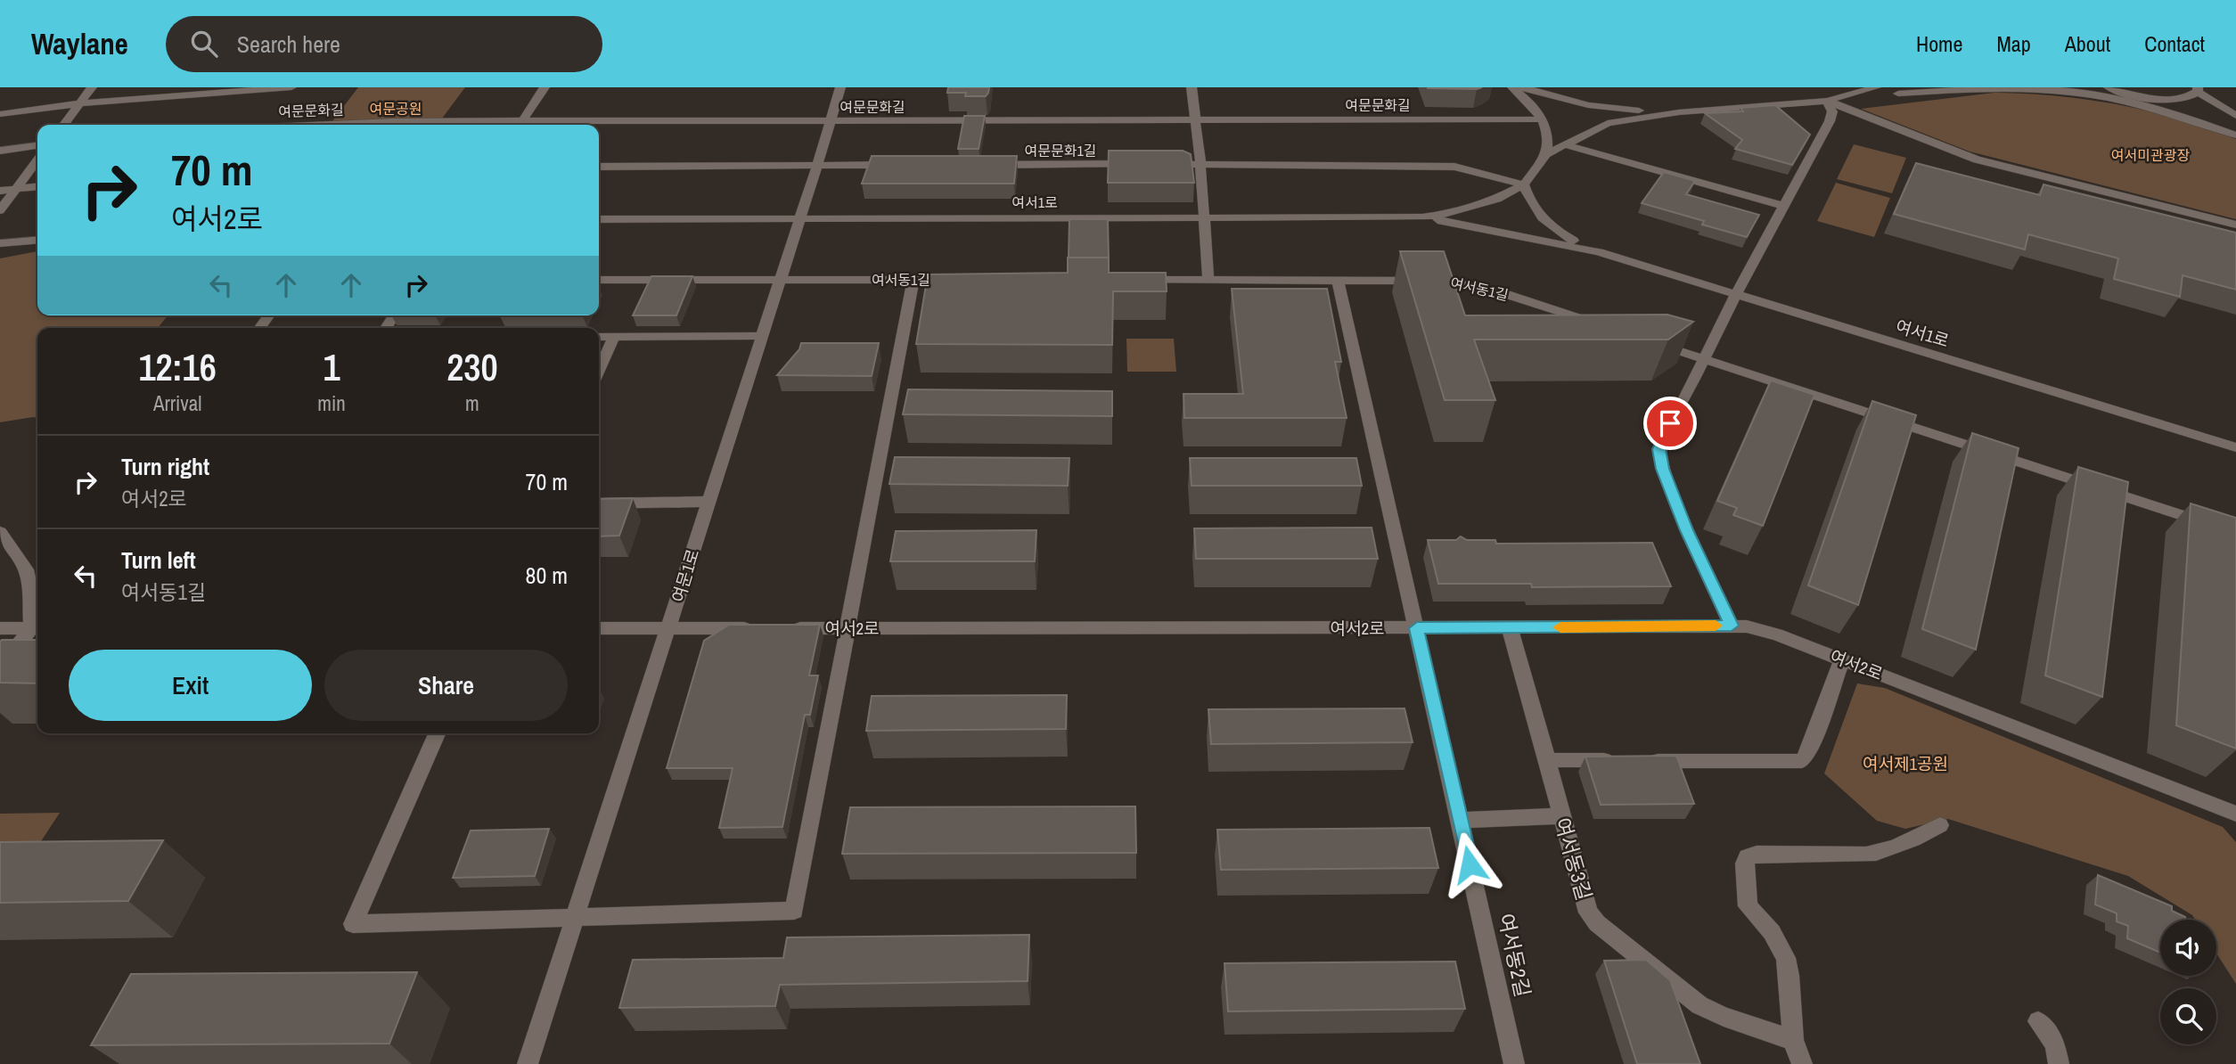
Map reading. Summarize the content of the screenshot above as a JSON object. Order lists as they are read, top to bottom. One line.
{"streets":{"street":["여문문화길","여문문화1길","여서1로","여서동1길","여문1로","여서2로","여서동3길","여서동2길"]},"crossings":[["여문문화길","여문1로"],["여문문화1길","여서1로"],["여서1로","여문1로"],["여서동1길","여문1로"],["여서동1길","여서동2길"],["여서2로","여서동3길"],["여서2로","여서동2길"]],"parks":["여문공원","여서미관광장","여서제1공원"],"page":{"header":"Waylane","search":"Search here","nav":["Home","Map","About","Contact"],"turn":["70 m","여서2로"],"eta":["12:16","Arrival","1","min","230","m"],"list":[{"name":"Turn right","note":"여서2로","value":"70 m"},{"name":"Turn left","note":"여서동1길","value":"80 m"}],"buttons":["Exit","Share"]}}
